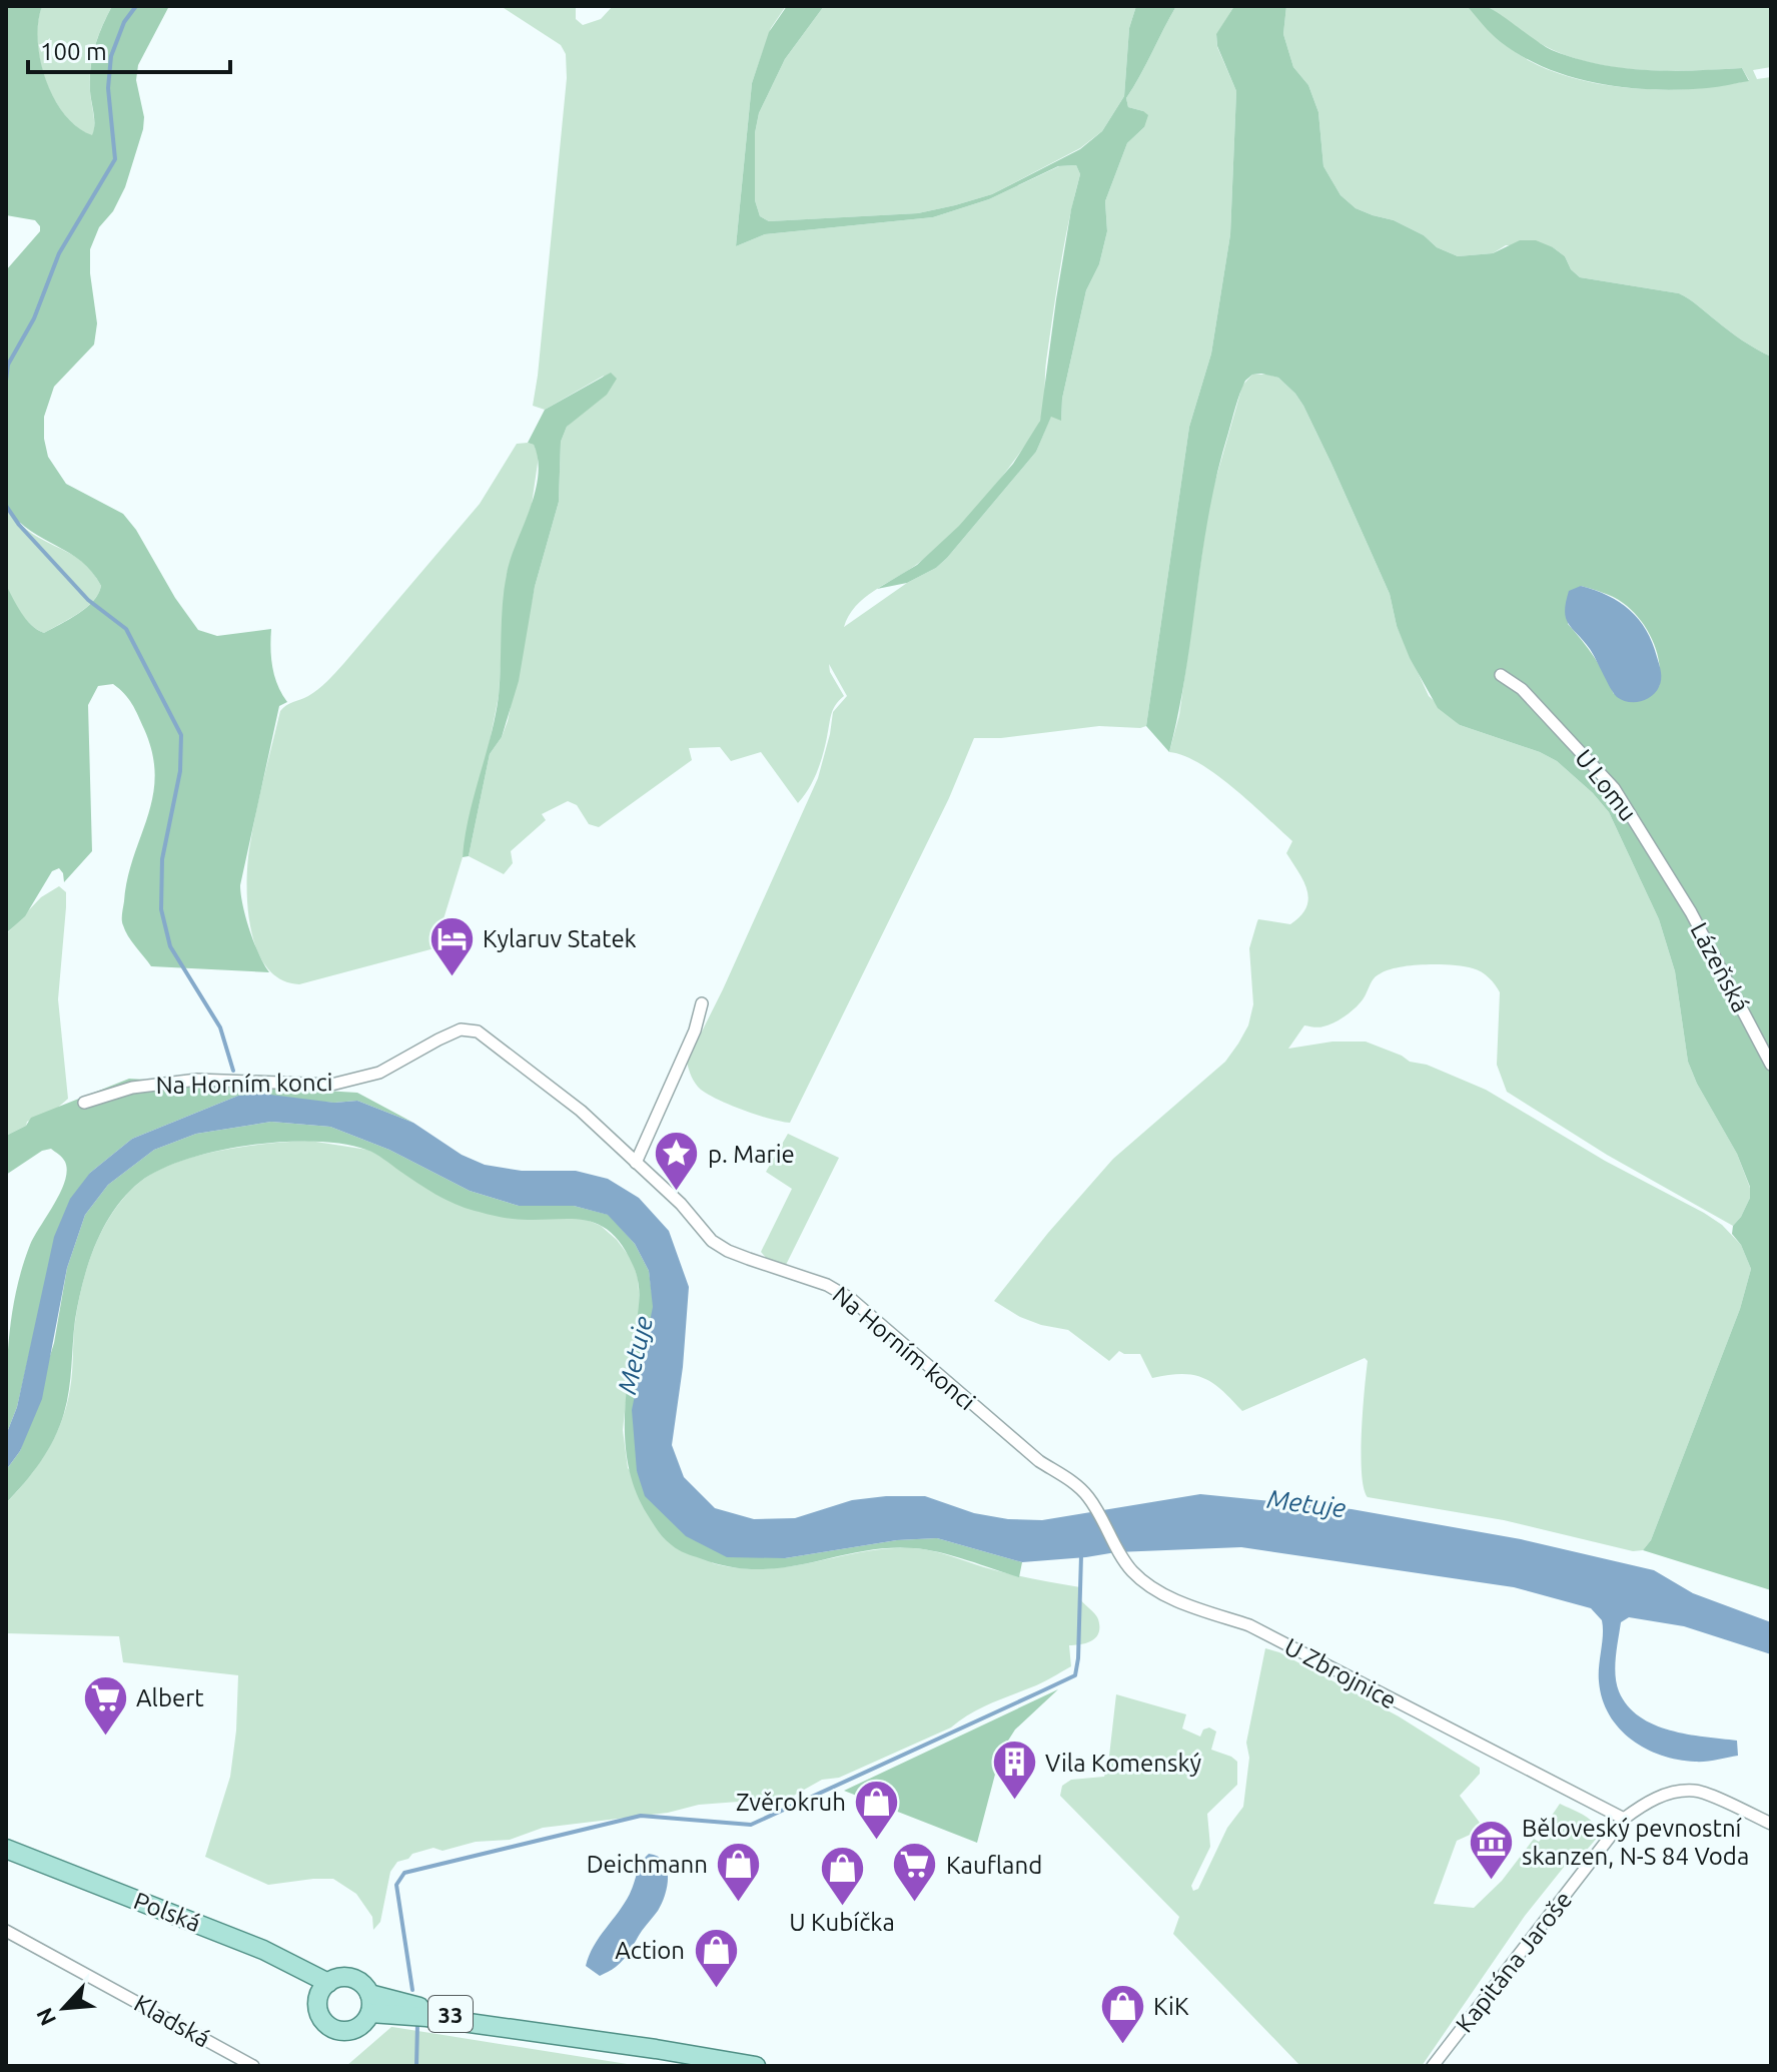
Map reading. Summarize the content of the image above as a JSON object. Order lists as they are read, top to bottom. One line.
{"streets":{"main road":["Polská","33"],"street":["U Lomu","Lázeňská","Na Horním konci","U Zbrojnice","Kapitána Jaroše","Kladská"]},"crossings":[["U Lomu","Lázeňská"],["Na Horním konci","U Zbrojnice"],["U Zbrojnice","Kapitána Jaroše"],["Polská","33"]],"water":["Metuje"],"places":{"hotel":["Kylaruv Statek"],"place":["p. Marie"],"supermarket":["Albert","Kaufland"],"building":["Vila Komenský"],"shop":["Zvěrokruh","Deichmann","U Kubíčka","Action","KiK"],"museum":["Běloveský pevnostní skanzen, N-S 84 Voda"]},"scale_bar":"100 m","north":"bottom left"}
